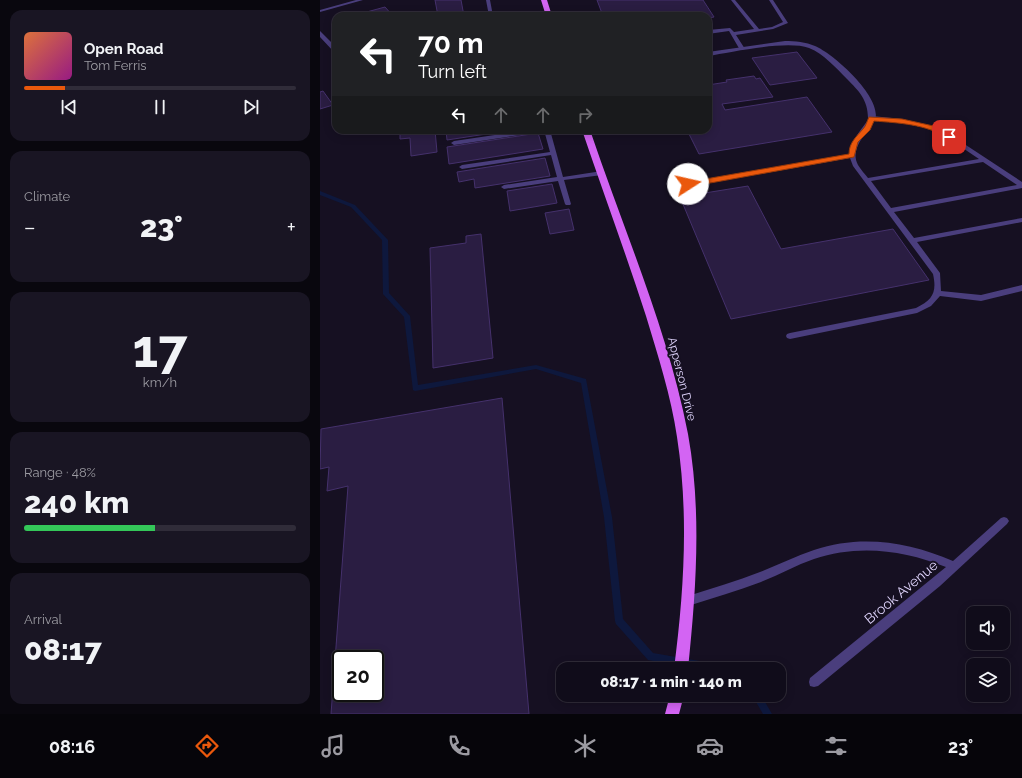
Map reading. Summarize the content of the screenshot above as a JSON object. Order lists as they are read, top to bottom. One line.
{"streets":{"main road":["Apperson Drive"],"lane":["Brook Avenue"]},"page":{"turn":["70 m","Turn left"],"song":["Open Road","Tom Ferris"],"tile":["Climate",["17","km/h"],["Range · 48%","240 km"],["Arrival","08:17"]],"heat":["−","23°","+"],"limit":"20","trip":"08:17 · 1 min · 140 m","tabs":["08:16","23°"]}}
